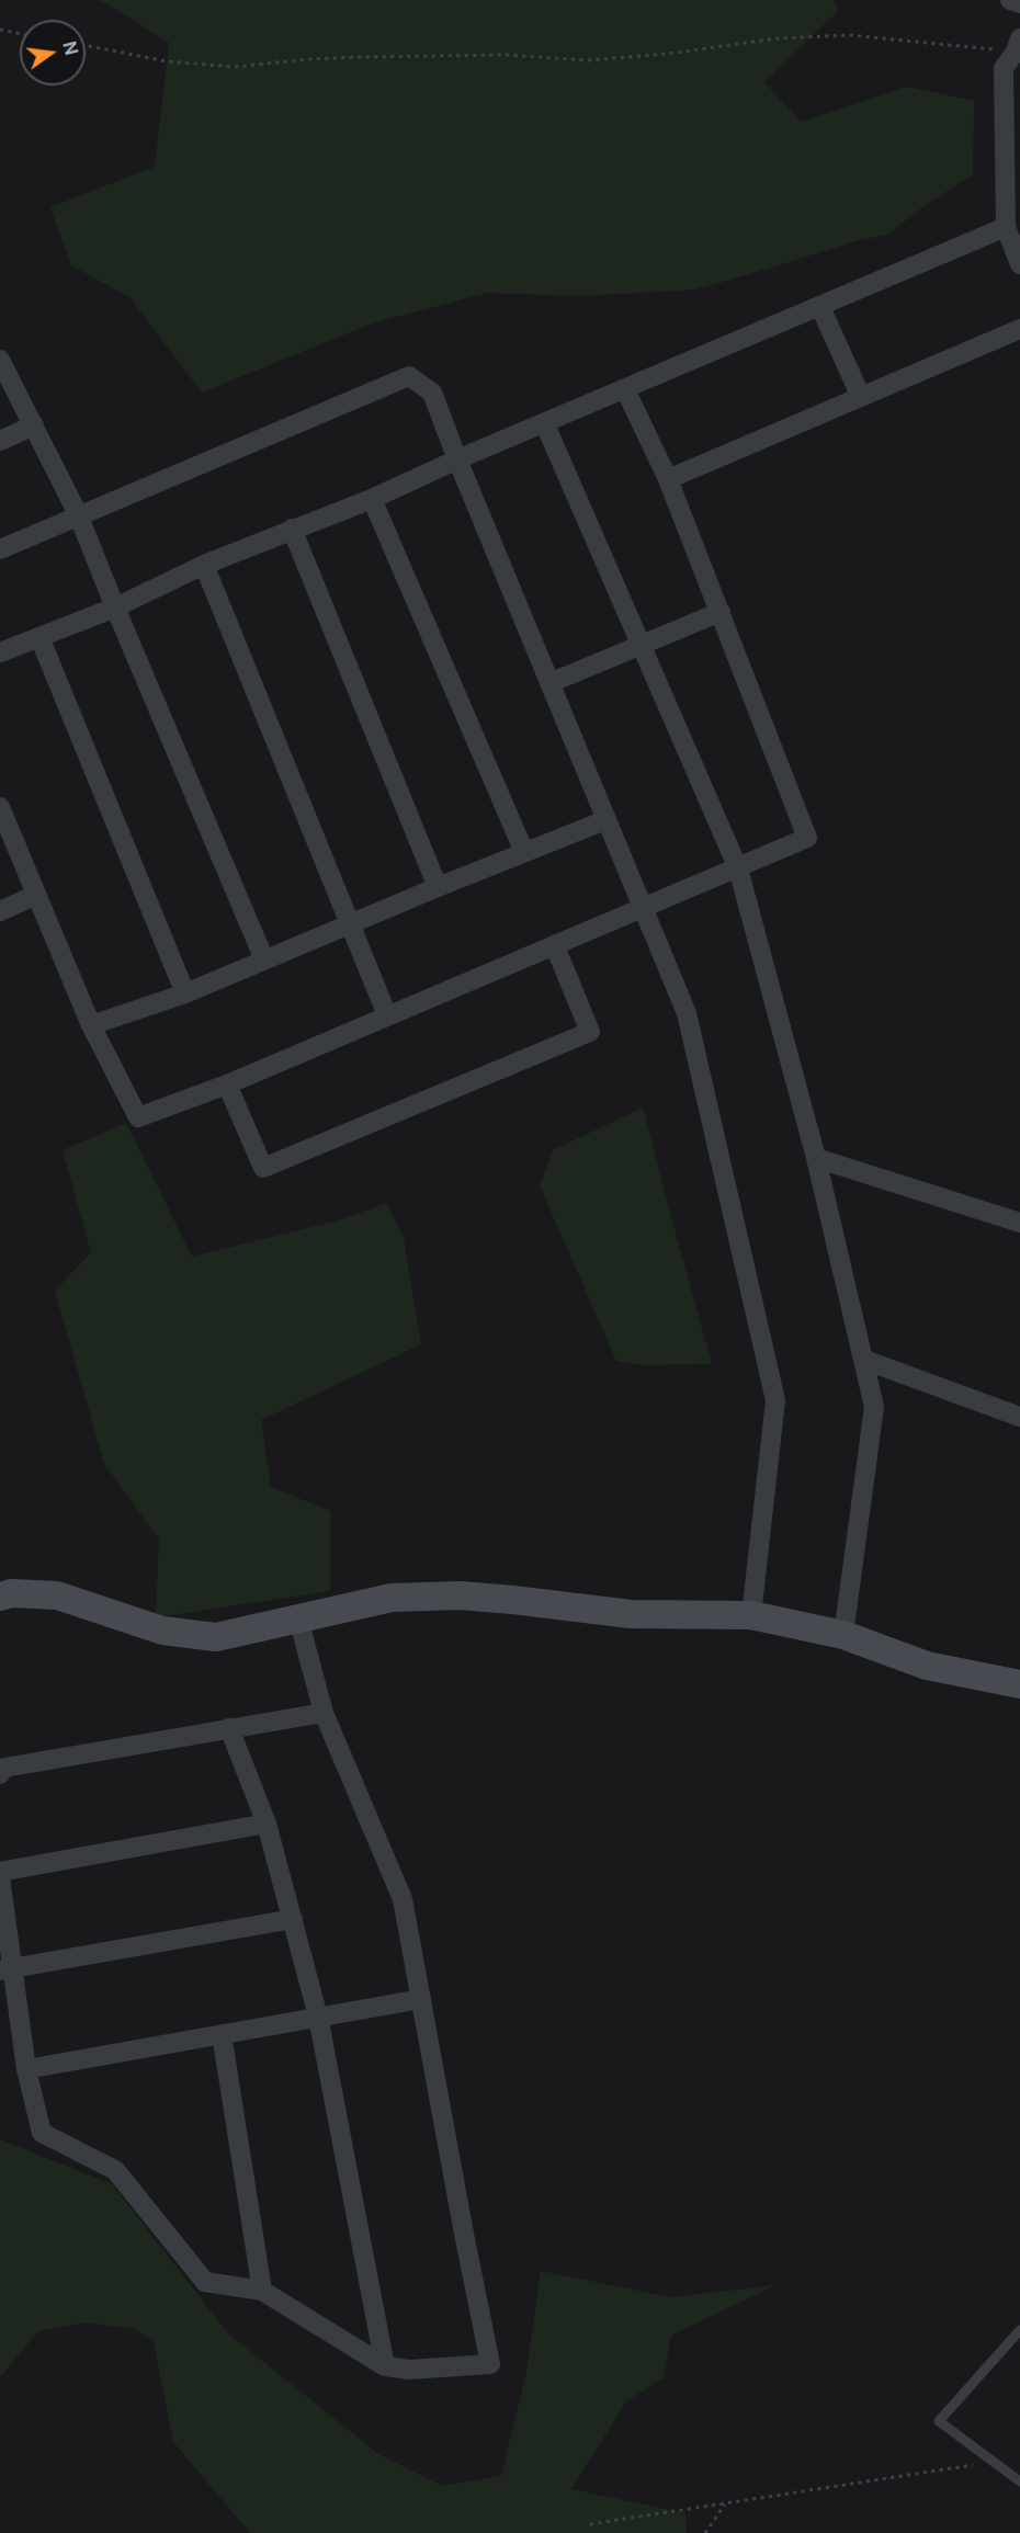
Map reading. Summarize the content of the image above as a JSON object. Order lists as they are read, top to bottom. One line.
{"north":"right"}
